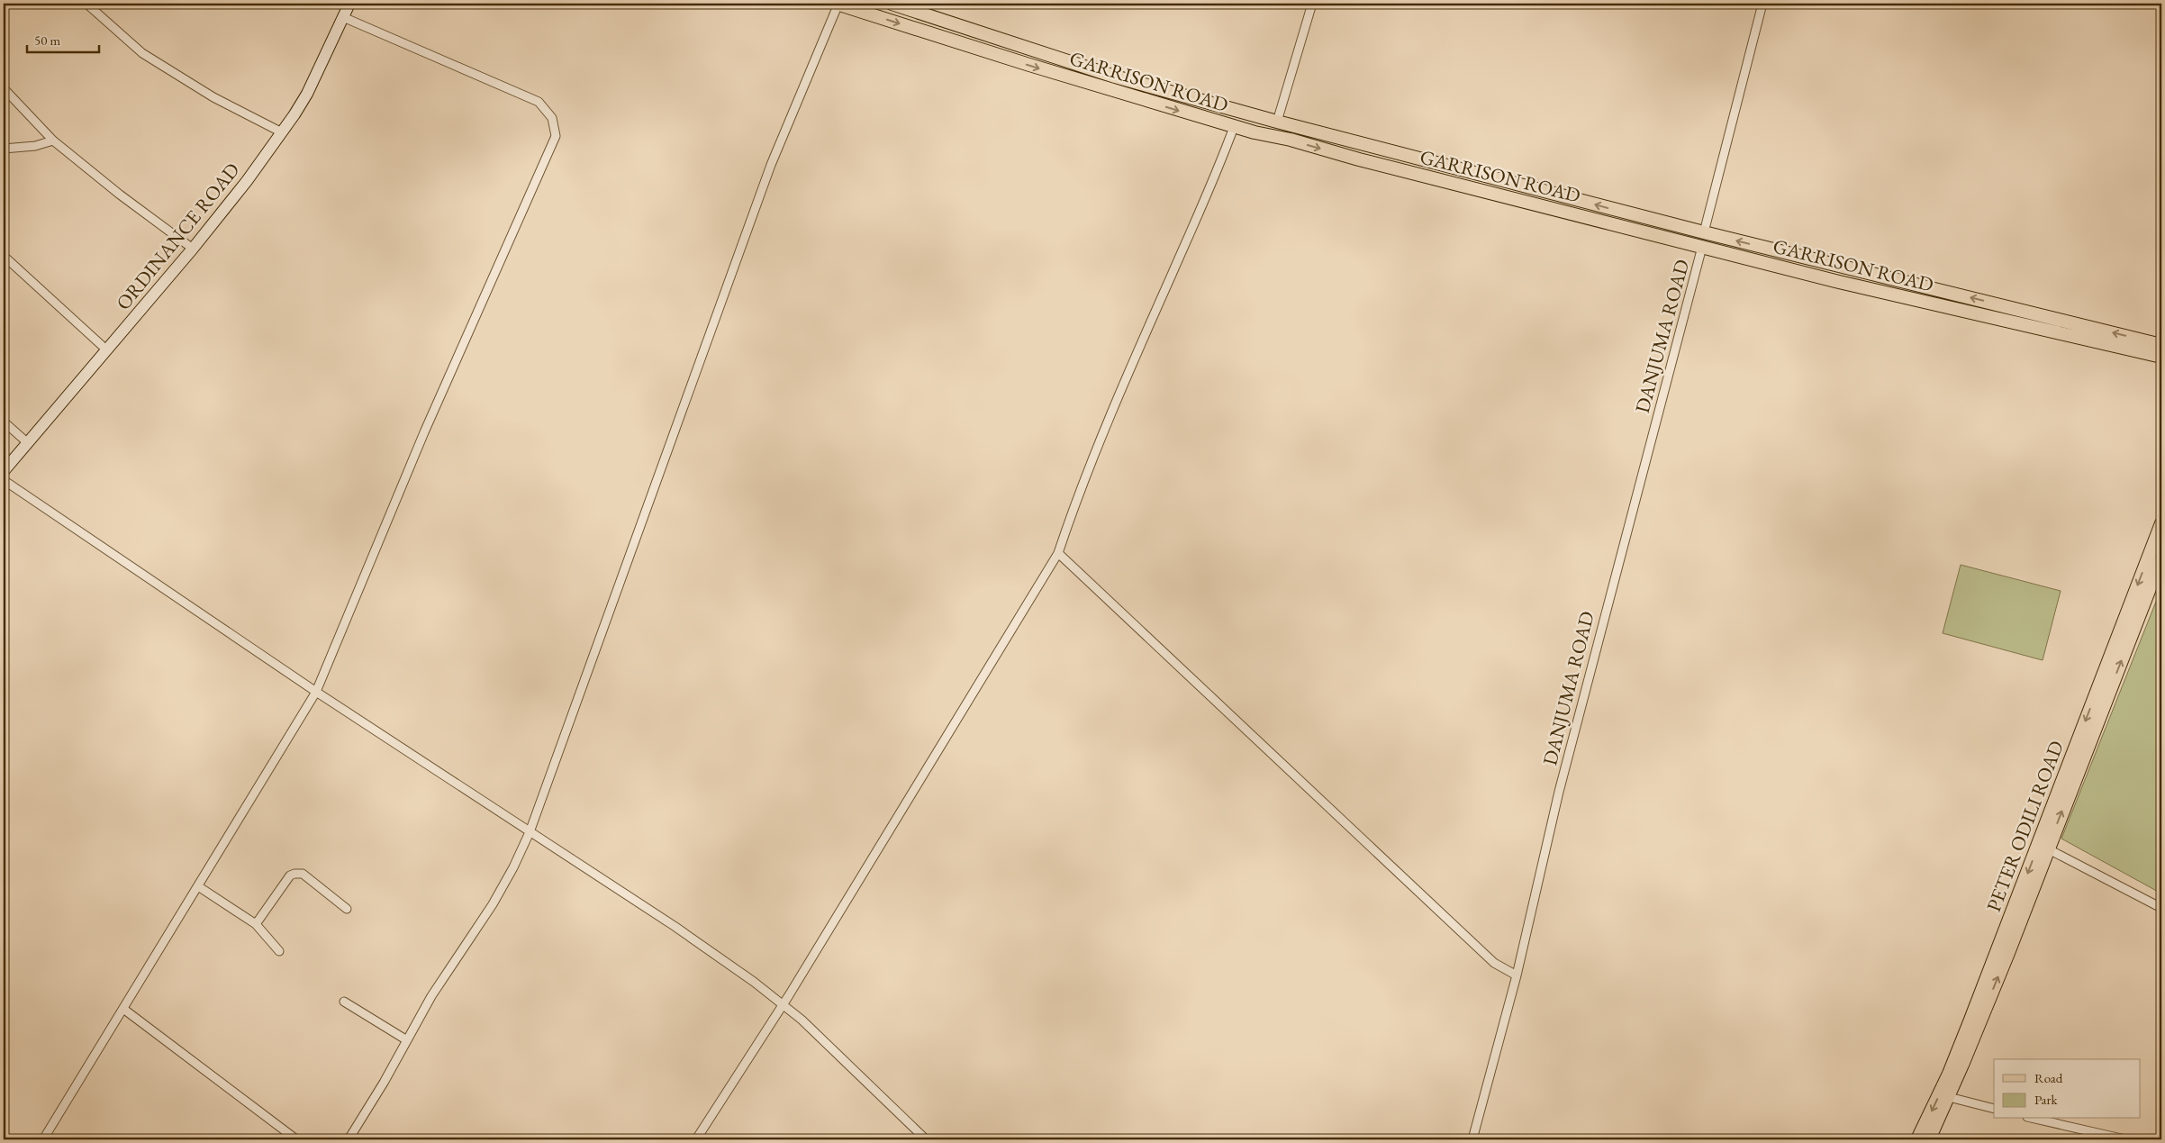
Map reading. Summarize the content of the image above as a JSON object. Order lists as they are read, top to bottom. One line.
{"streets":{"main road":["GARRISON ROAD","PETER ODILI ROAD"],"street":["ORDINANCE ROAD","DANJUMA ROAD"]},"crossings":[["GARRISON ROAD","DANJUMA ROAD"]],"legend":["Road","Park"],"scale_bar":"50 m"}
